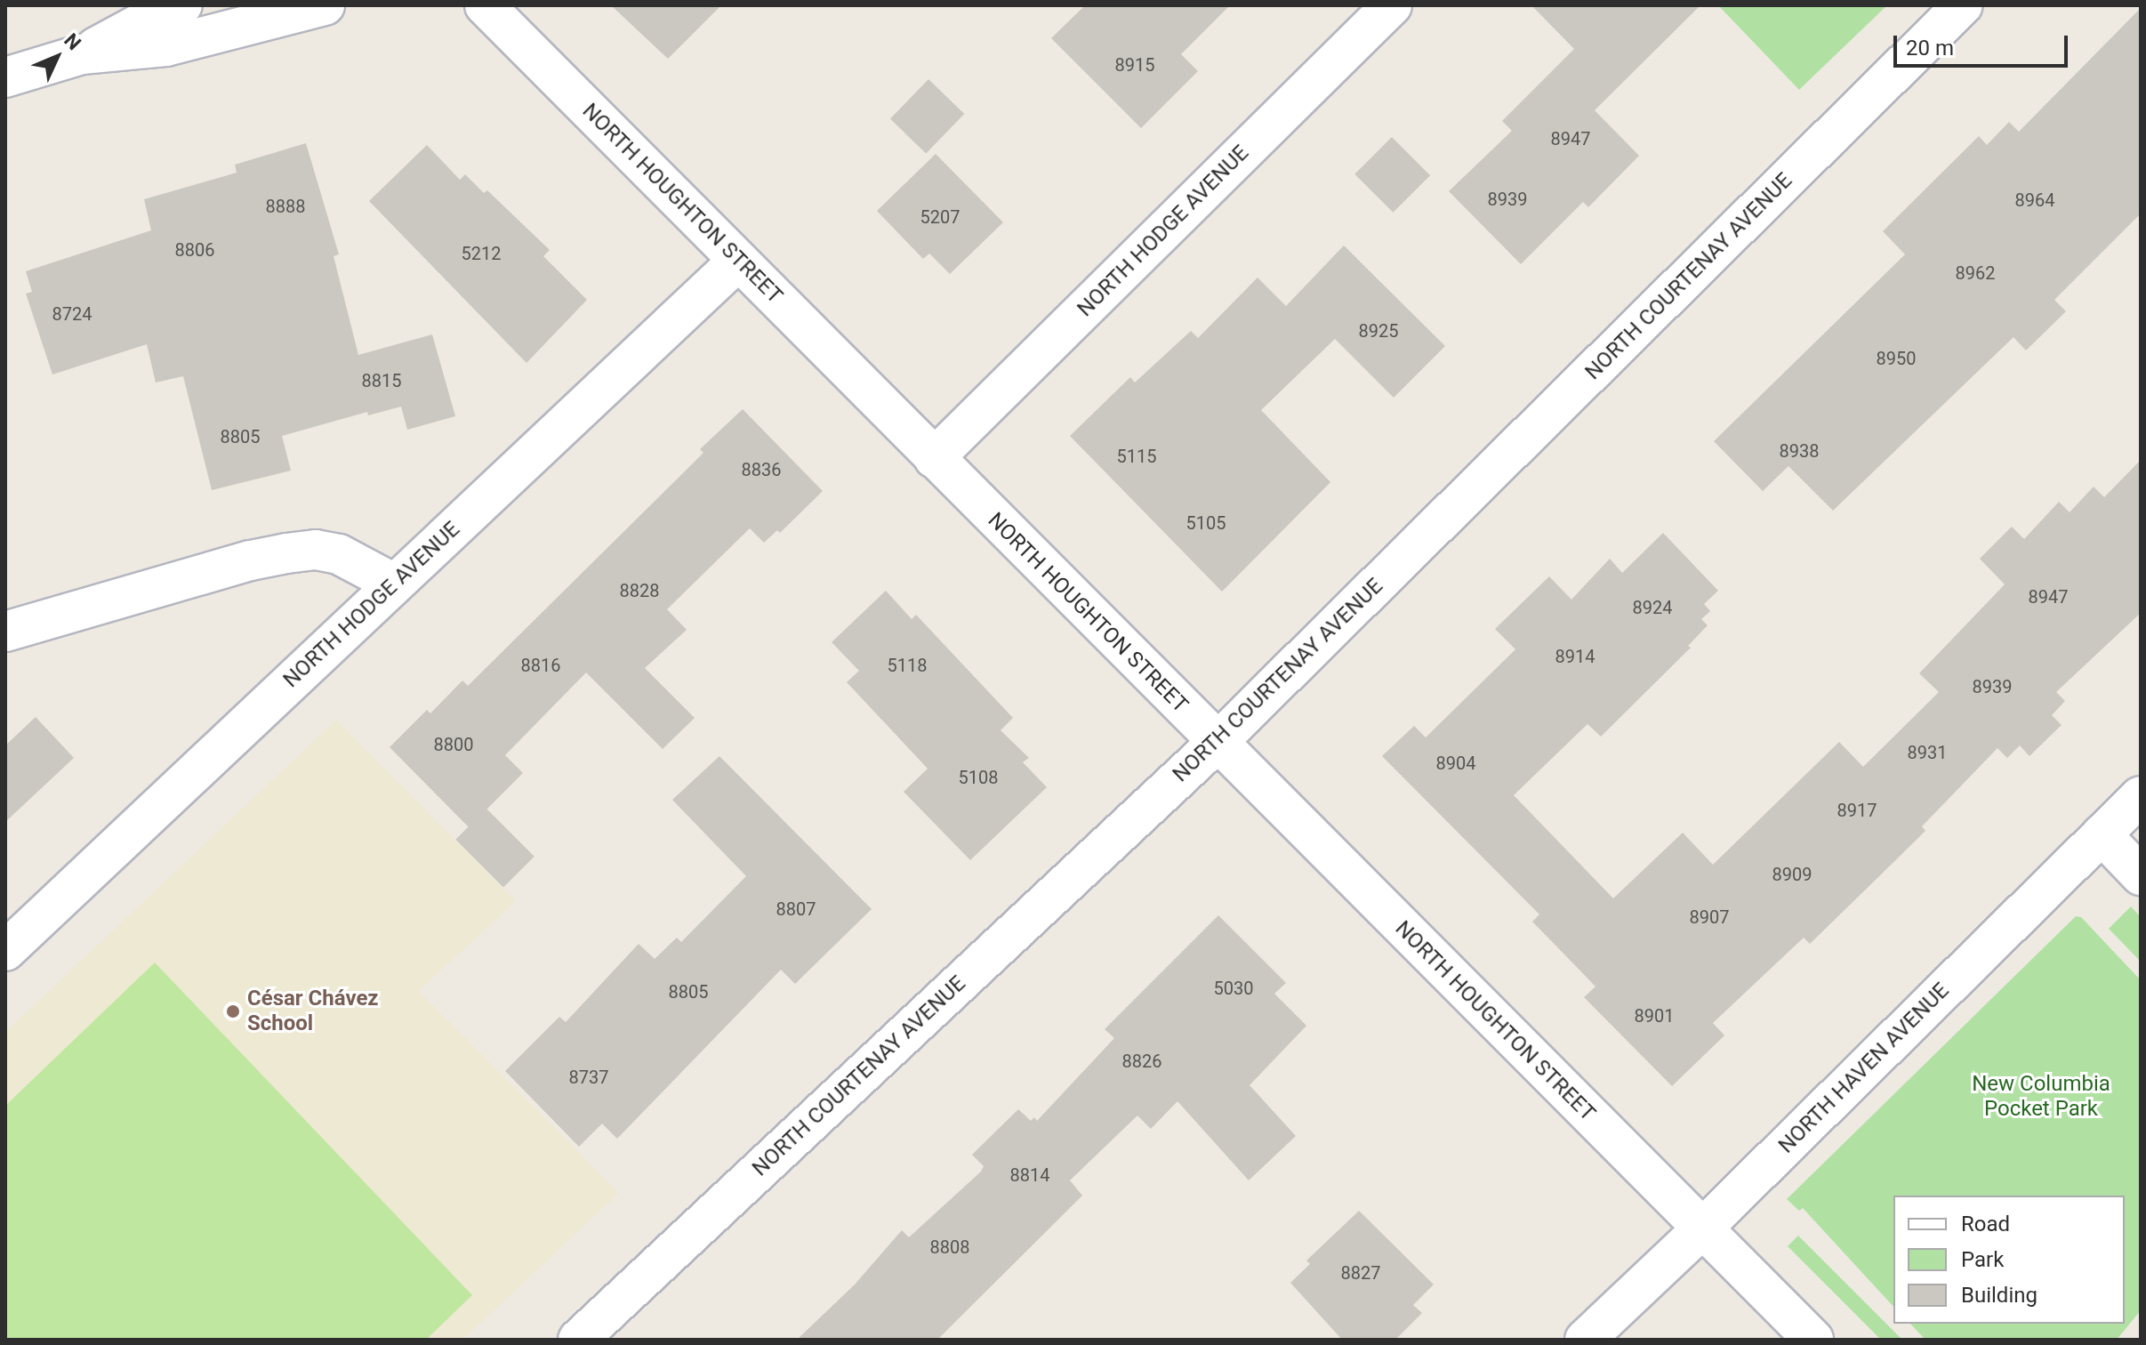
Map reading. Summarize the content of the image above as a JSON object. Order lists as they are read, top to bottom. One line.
{"streets":{"street":["NORTH HOUGHTON STREET","NORTH HODGE AVENUE","NORTH COURTENAY AVENUE","NORTH HAVEN AVENUE"]},"crossings":[["NORTH HOUGHTON STREET","NORTH HODGE AVENUE"],["NORTH HOUGHTON STREET","NORTH COURTENAY AVENUE"],["NORTH HOUGHTON STREET","NORTH HAVEN AVENUE"]],"parks":["New Columbia Pocket Park"],"places":["César Chávez School"],"house_numbers":["8915","8947","8939","8964","8888","5207","8806","5212","8962","8724","8925","8950","8815","8805","8938","5115","8836","5105","8828","8947","8924","8914","8816","5118","8939","8800","8931","8904","5108","8917","8909","8807","8907","5030","8805","8901","8826","8737","8814","8808","8827"],"legend":["Road","Park","Building"],"scale_bar":"20 m","north":"top right"}
